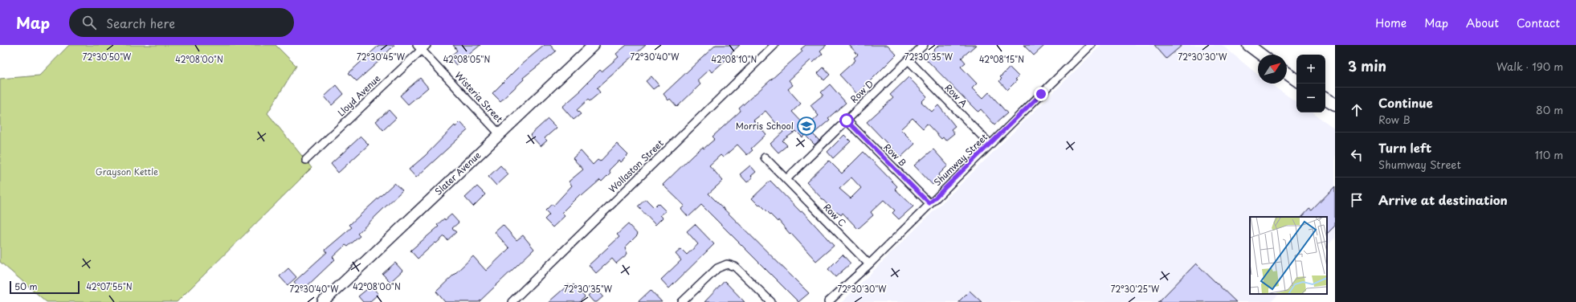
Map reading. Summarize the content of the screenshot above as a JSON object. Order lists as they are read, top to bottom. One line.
{"streets":{"street":["Row D","Lloyd Avenue","Row A","Wisteria Street","Row B","Shumway Street","Wollaston Street","Slater Avenue","Row C"]},"crossings":[["Row D","Row A"],["Row D","Row B"],["Row D","Row C"],["Lloyd Avenue","Wisteria Street"],["Row A","Shumway Street"],["Wisteria Street","Slater Avenue"],["Row B","Shumway Street"],["Shumway Street","Row C"]],"parks":["Grayson Kettle"],"places":{"school or university":["Morris School"]},"scale_bar":"50 m","north":"top right","page":{"header":"Map","search":"Search here","nav":["Home","Map","About","Contact"],"heading":["3 min","Walk · 190 m"],"map_buttons":["+","−"],"list":[["Continue","Row B","80 m"],["Turn left","Shumway Street","110 m"],"Arrive at destination"],"scale":"50 m"},"coordinates":["72°30'45\"W","72°30'30\"W","72°30'50\"W","72°30'40\"W","72°30'35\"W","42°08'00\"N","42°08'15\"N","42°08'05\"N","42°08'10\"N","42°07'55\"N","72°30'25\"W"]}
